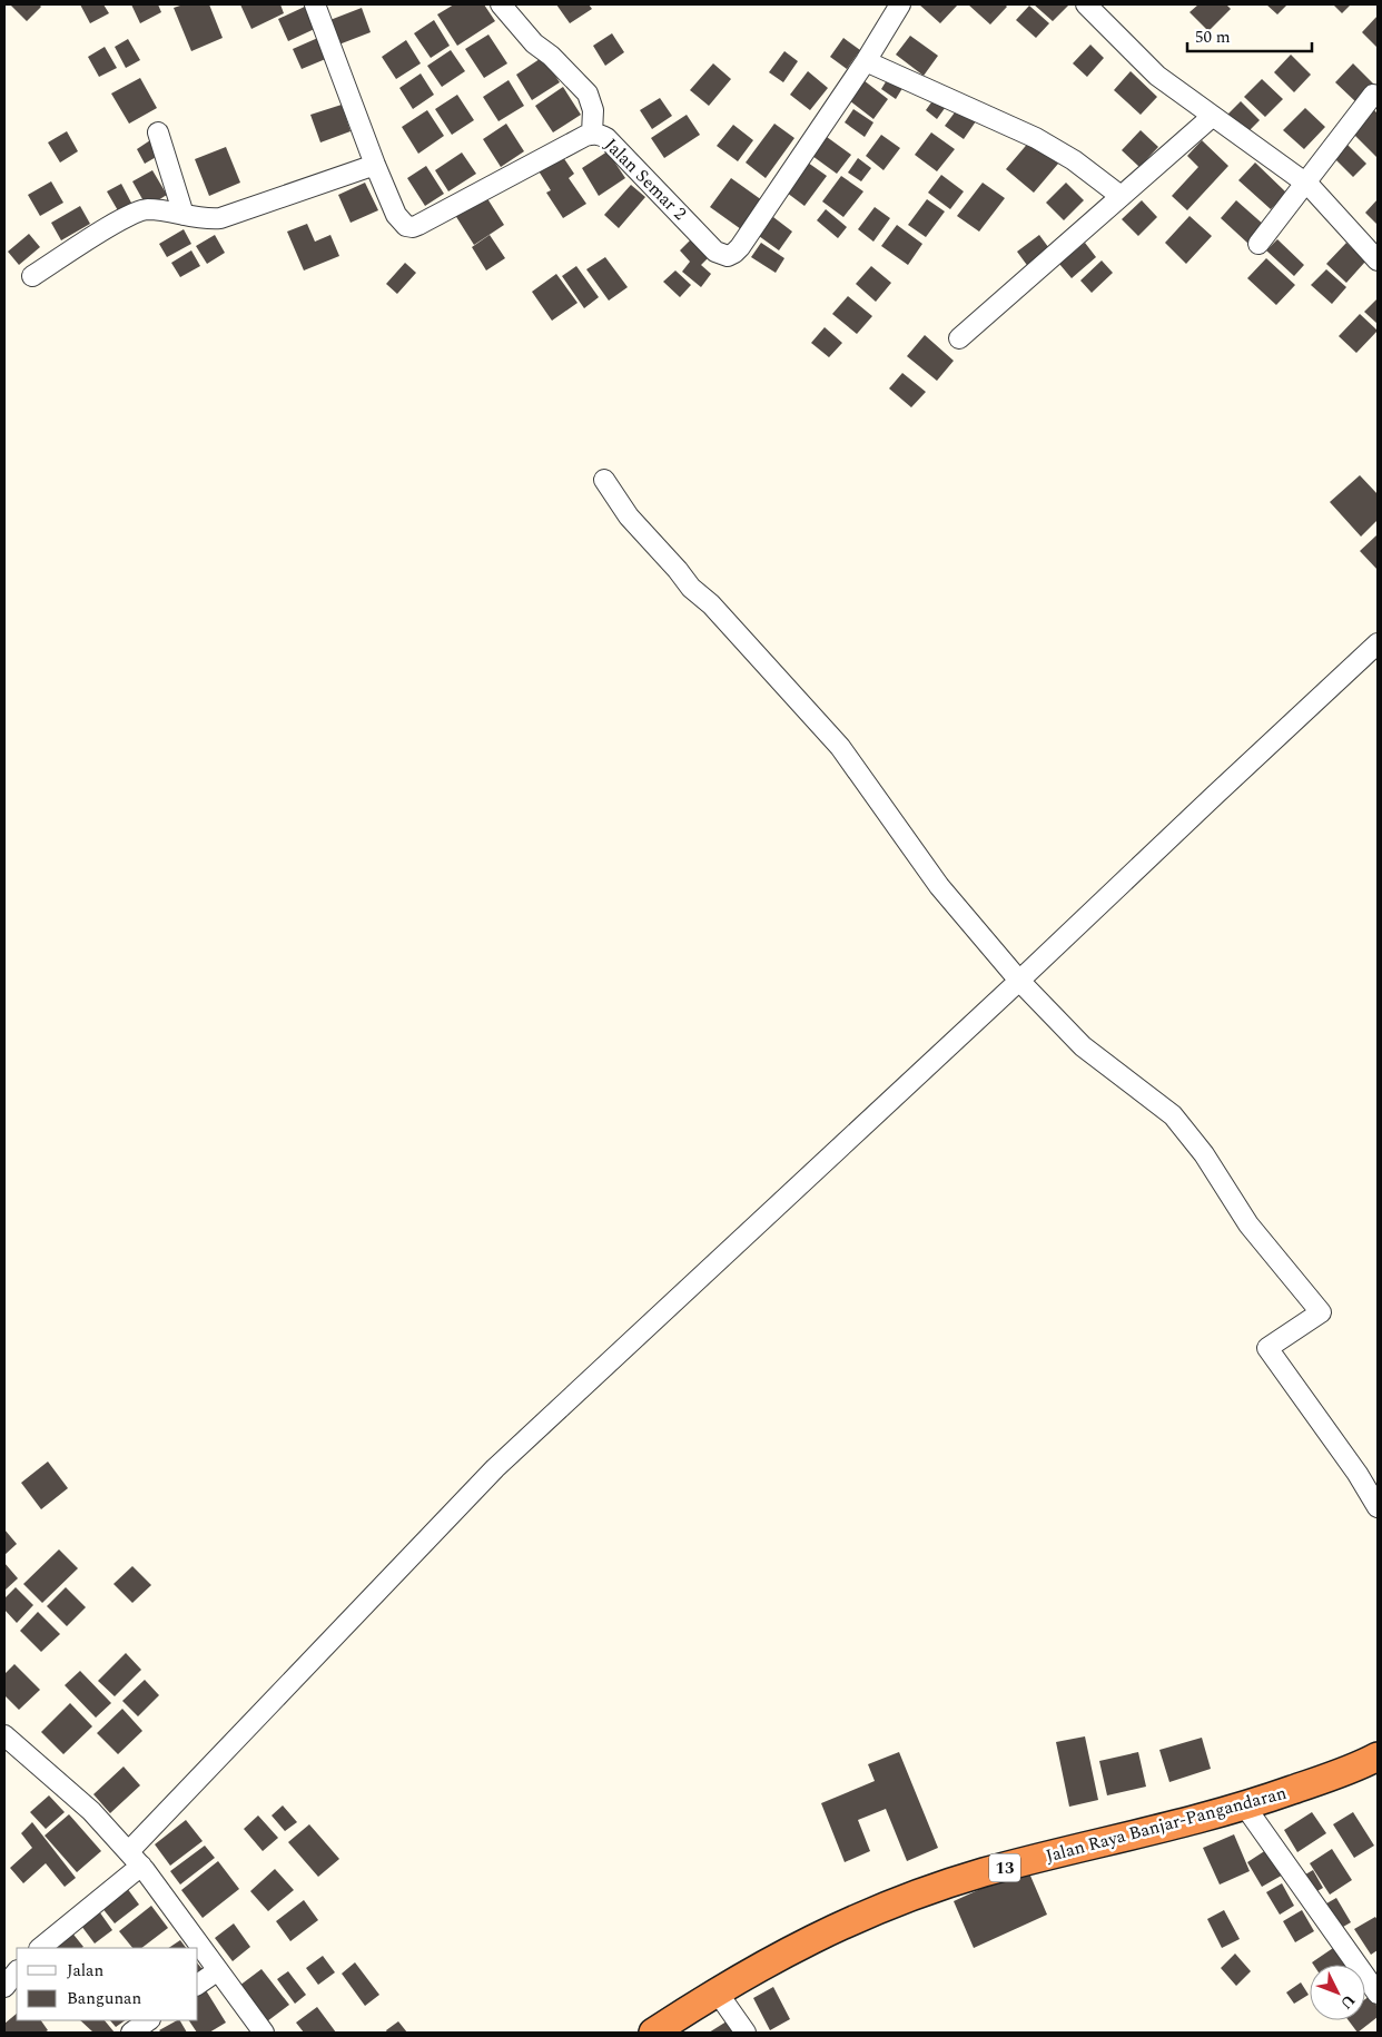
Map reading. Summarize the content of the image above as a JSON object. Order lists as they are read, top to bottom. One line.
{"streets":{"highway":["Jalan Raya Banjar-Pangandaran","13"],"street":["Jalan Semar 2"]},"legend":["Jalan","Bangunan"],"scale_bar":"50 m","north":"bottom right"}
